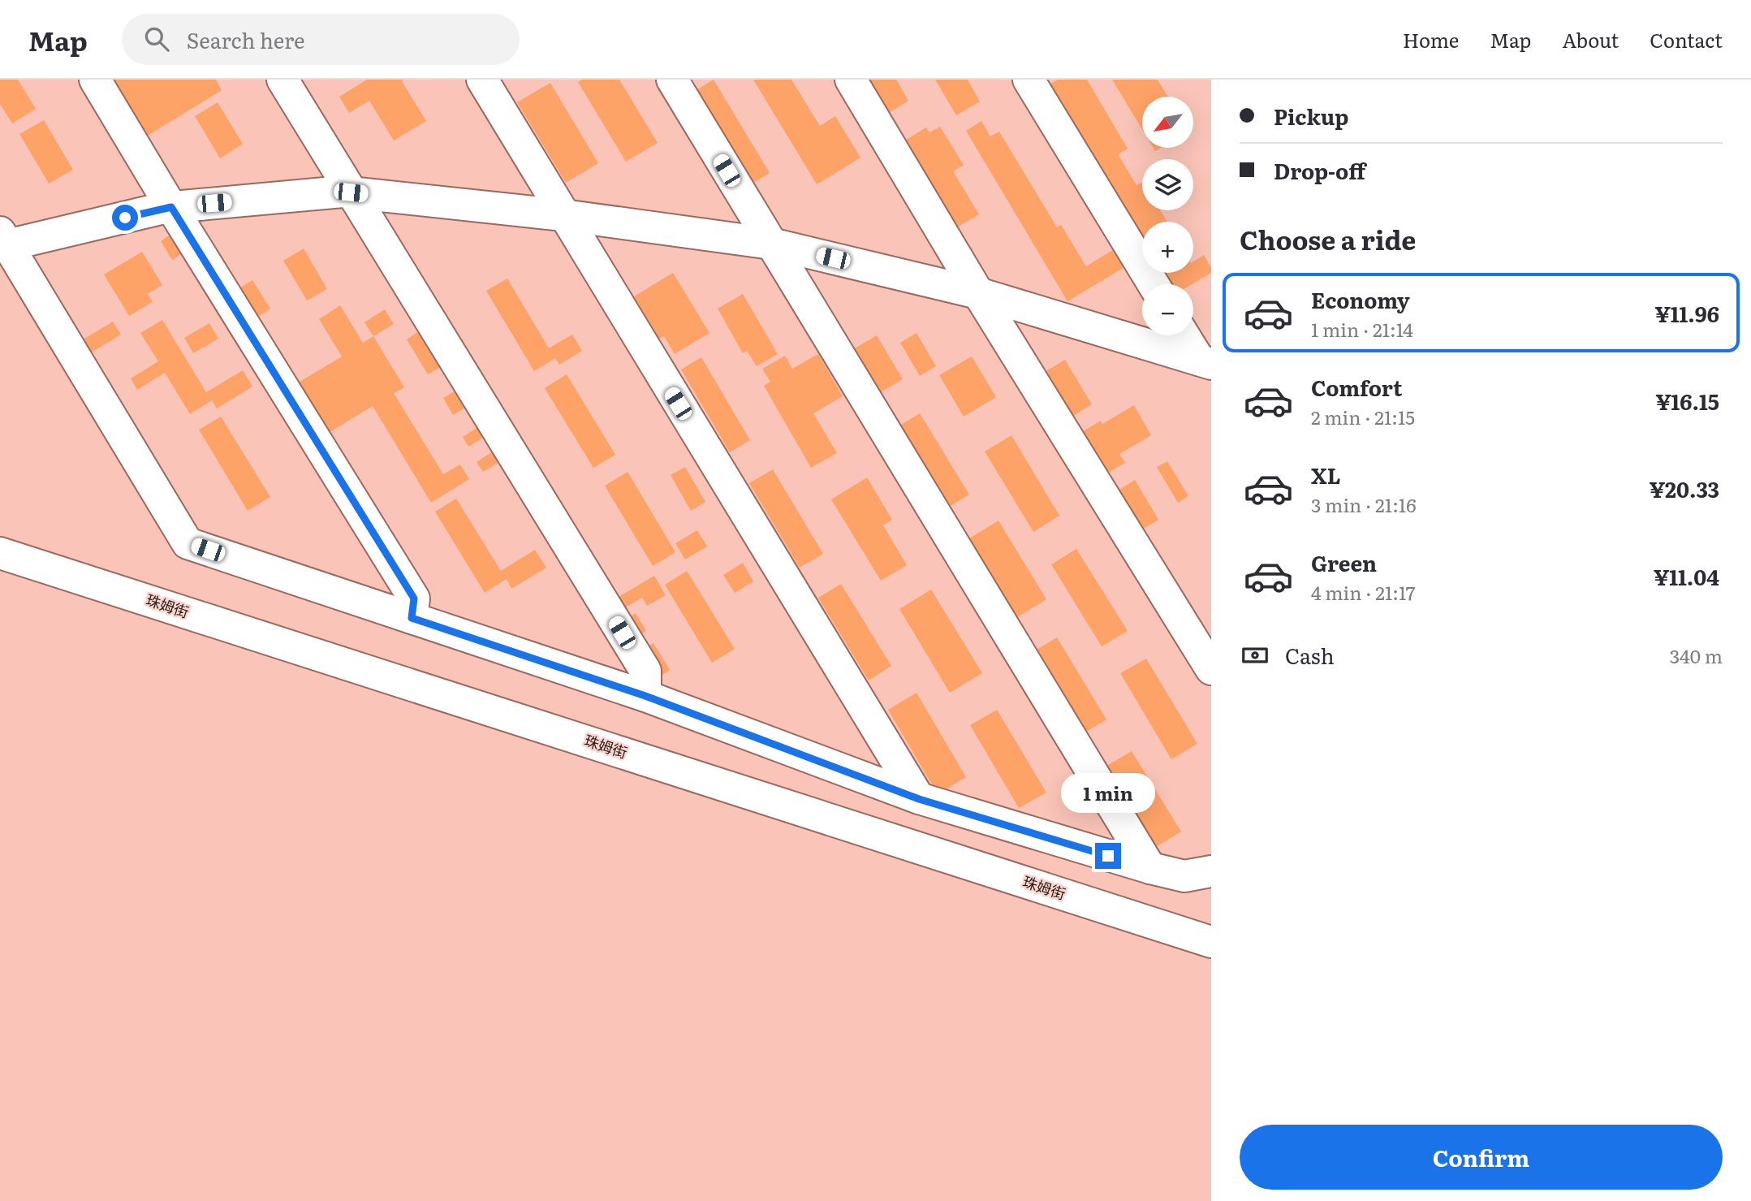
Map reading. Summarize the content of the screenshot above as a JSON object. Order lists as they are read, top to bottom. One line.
{"streets":{"street":["珠姆街"]},"north":"bottom left","page":{"header":"Map","search":"Search here","nav":["Home","Map","About","Contact"],"banner":["Pickup","Drop-off"],"map_buttons":["+","−"],"heading":"Choose a ride","list":[{"name":"Economy","note":"1 min · 21:14","value":"¥11.96"},{"name":"Comfort","note":"2 min · 21:15","value":"¥16.15"},{"name":"XL","note":"3 min · 21:16","value":"¥20.33"},{"name":"Green","note":"4 min · 21:17","value":"¥11.04"}],"pay":["Cash","340 m"],"bubble":"1 min","buttons":"Confirm"}}
